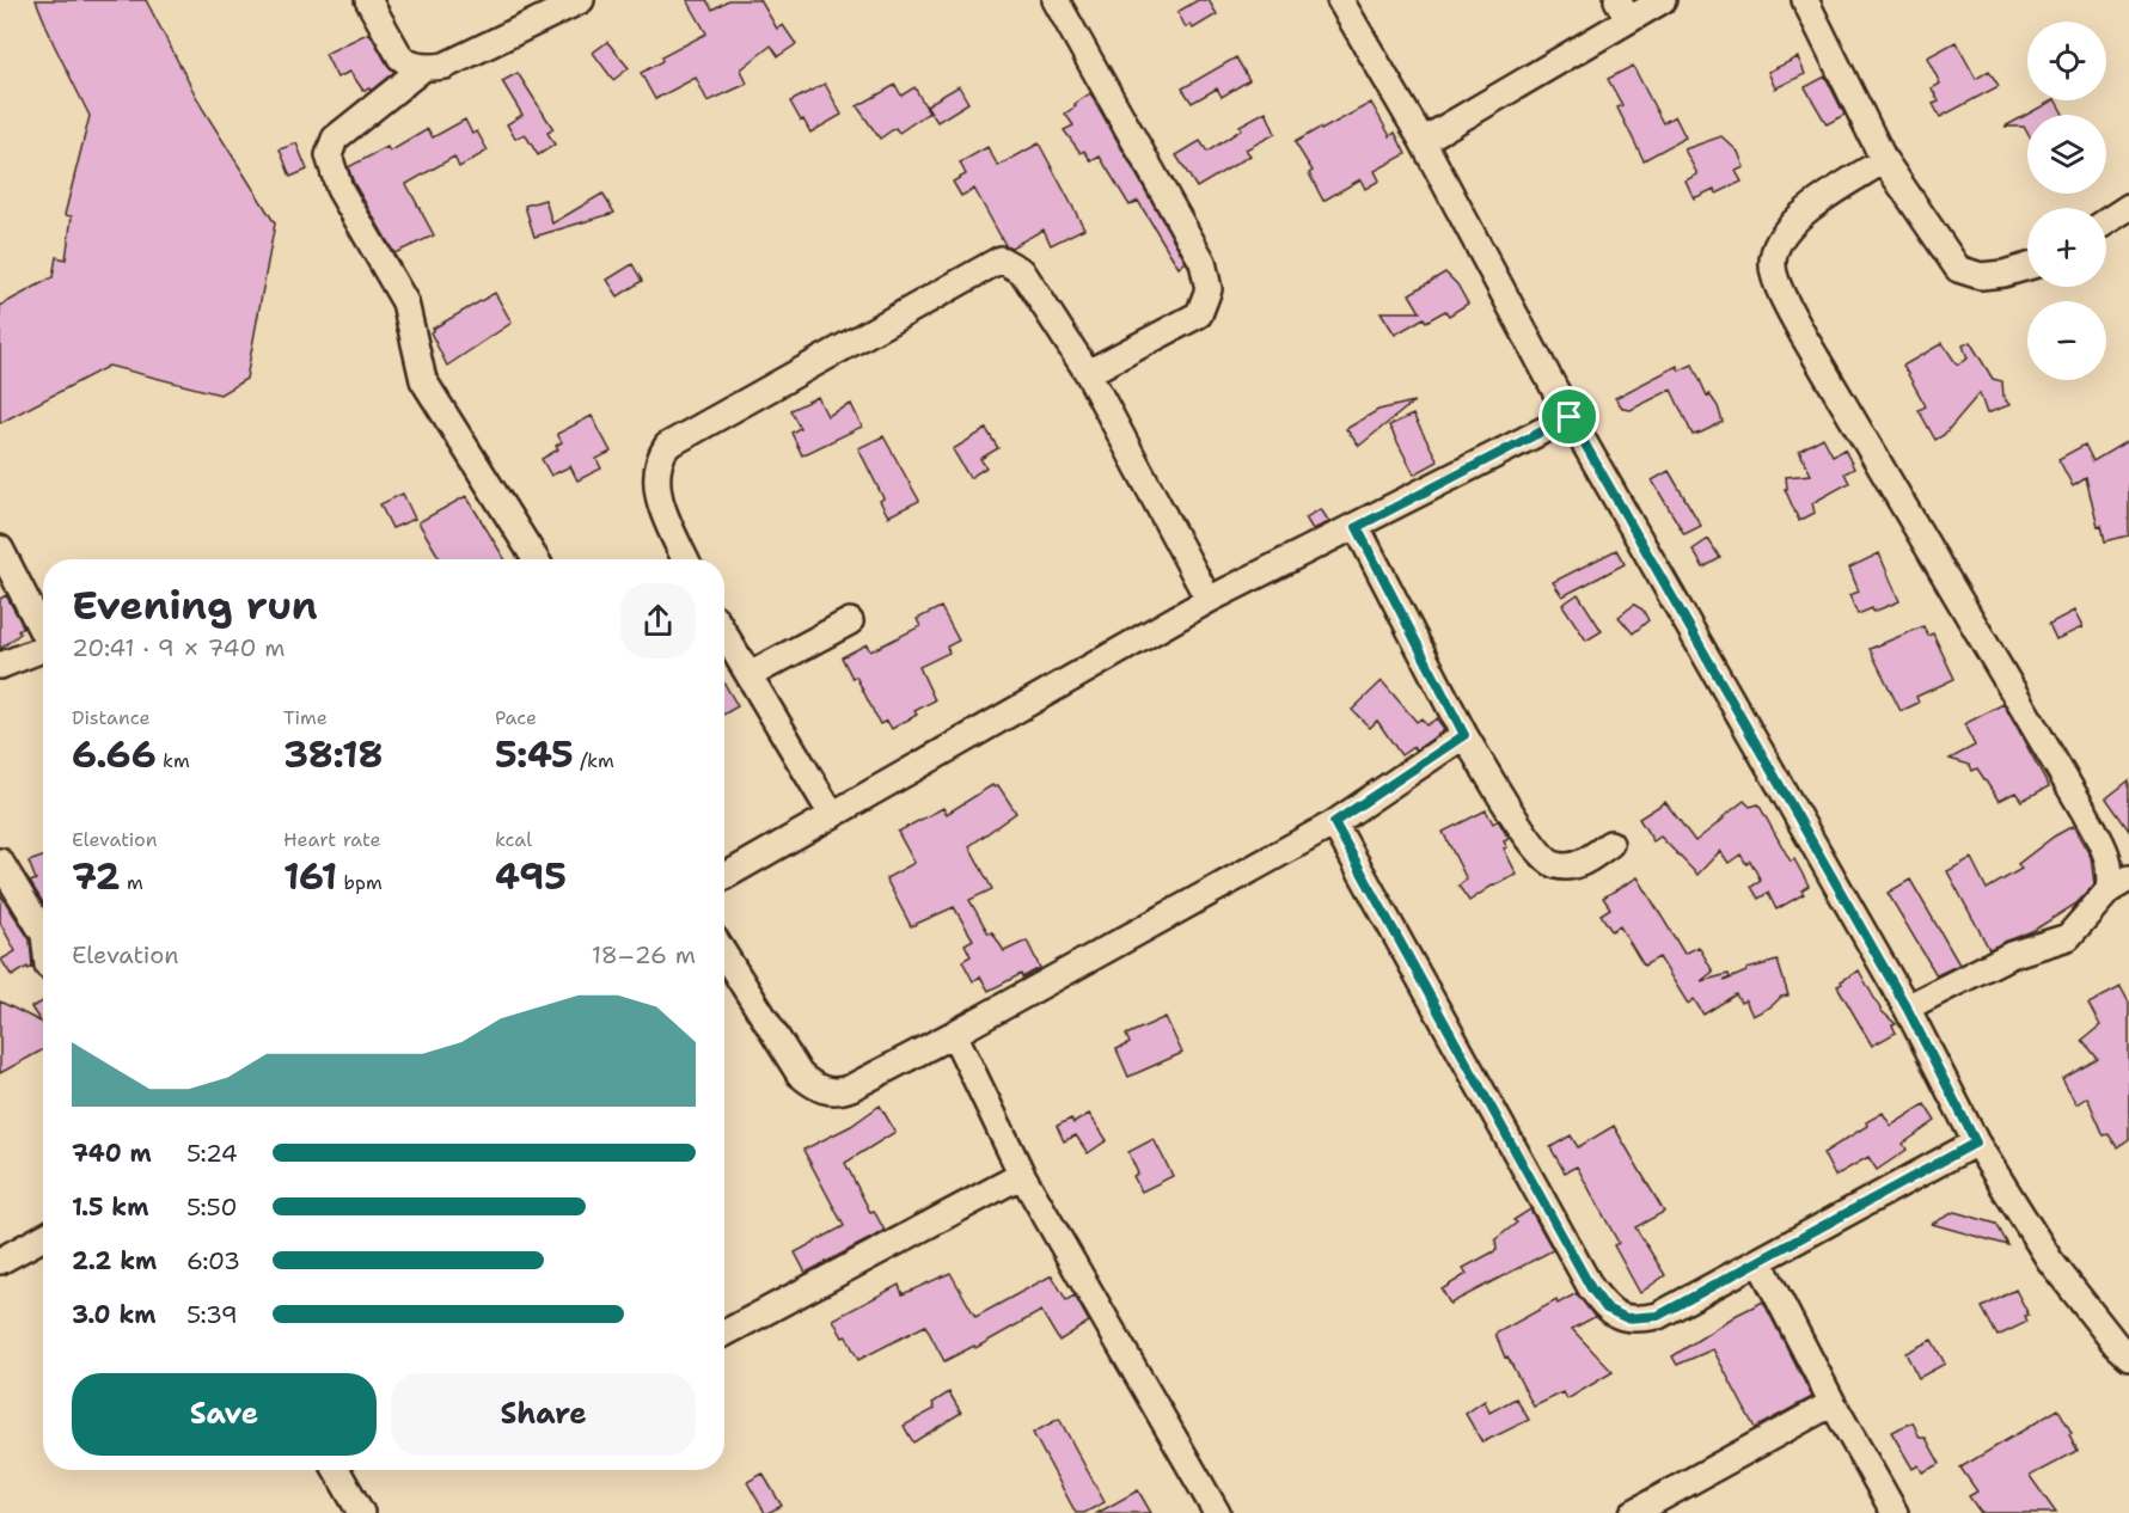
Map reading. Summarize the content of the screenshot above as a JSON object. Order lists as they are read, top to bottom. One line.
{"page":{"map_buttons":["+","−"],"heading":["Evening run","20:41 · 9 × 740 m"],"stats":[["Distance","6.66 km"],["Time","38:18"],["Pace","5:45 /km"],["Elevation","72 m"],["Heart rate","161 bpm"],["kcal","495"]],"chart":["Elevation","18–26 m"],"list":[{"name":"740 m","note":"5:24"},{"name":"1.5 km","note":"5:50"},{"name":"2.2 km","note":"6:03"},{"name":"3.0 km","note":"5:39"}],"buttons":["Save","Share"]}}
